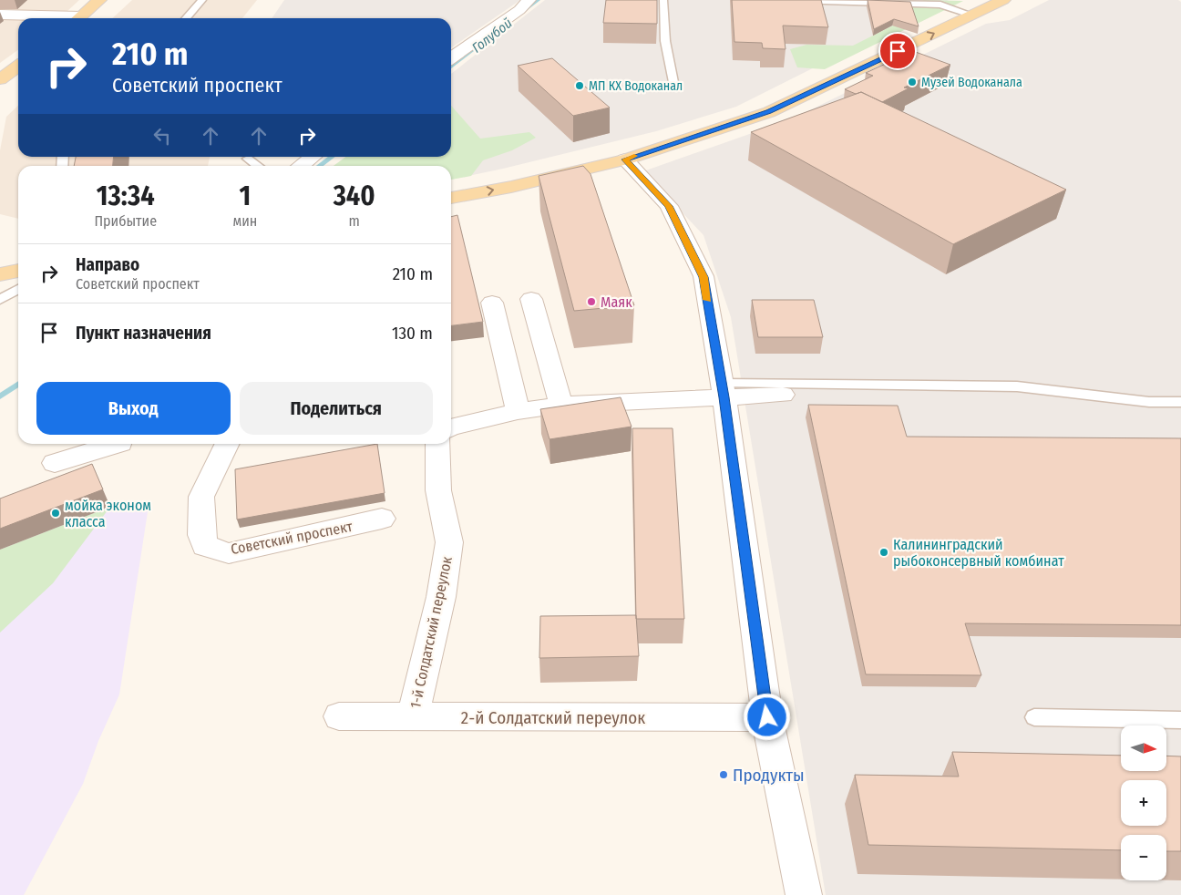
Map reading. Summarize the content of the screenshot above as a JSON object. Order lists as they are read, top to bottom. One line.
{"streets":{"street":["Советский проспект","1-й Солдатский переулок","2-й Солдатский переулок"]},"crossings":[["1-й Солдатский переулок","2-й Солдатский переулок"]],"water":["Голубой"],"places":["Музей Водоканала","МП КХ Водоканал","Маяк","мойка эконом класса","Калининградский рыбоконсервный комбинат","Продукты"],"north":"right","page":{"turn":["210 m","Советский проспект"],"eta":["13:34","Прибытие","1","мин","340","m"],"list":[{"name":"Направо","note":"Советский проспект","value":"210 m"},{"name":"Пункт назначения","value":"130 m"}],"buttons":["Выход","Поделиться"],"map_buttons":["+","−"]}}
